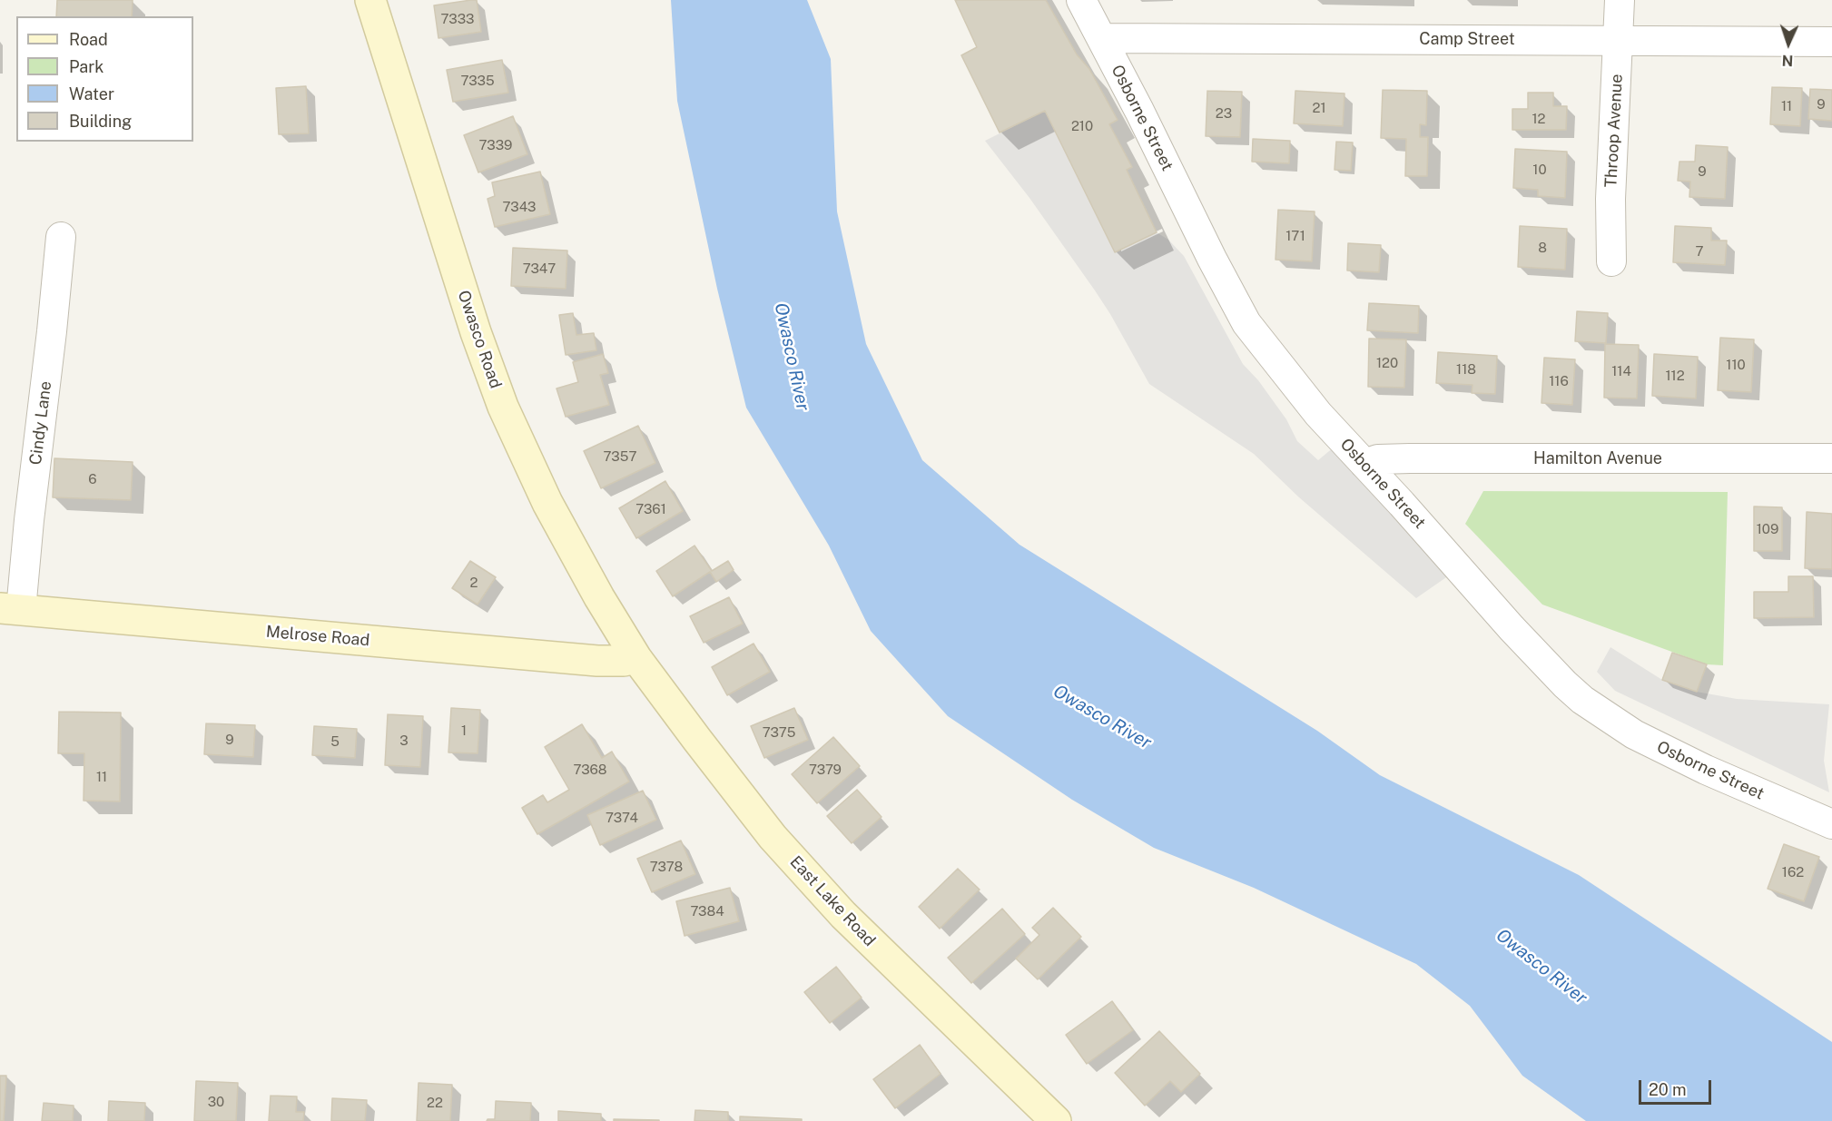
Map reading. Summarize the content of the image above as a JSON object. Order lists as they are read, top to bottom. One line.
{"streets":{"main road":["Owasco Road","Melrose Road","East Lake Road"],"street":["Camp Street","Osborne Street","Throop Avenue","Cindy Lane","Hamilton Avenue"]},"crossings":[["Camp Street","Osborne Street"],["Camp Street","Throop Avenue"],["Osborne Street","Hamilton Avenue"],["Owasco Road","Melrose Road"],["Owasco Road","East Lake Road"],["Cindy Lane","Melrose Road"],["Melrose Road","East Lake Road"]],"water":["Owasco River"],"house_numbers":["7333","7335","9","11","21","23","12","210","7339","10","9","7343","171","8","7","7347","120","110","118","114","112","116","7357","6","7361","109","2","1","7375","9","3","5","7368","7379","11","7374","7378","162","7384","30","22"],"legend":["Road","Park","Water","Building"],"scale_bar":"20 m","north":"bottom"}
